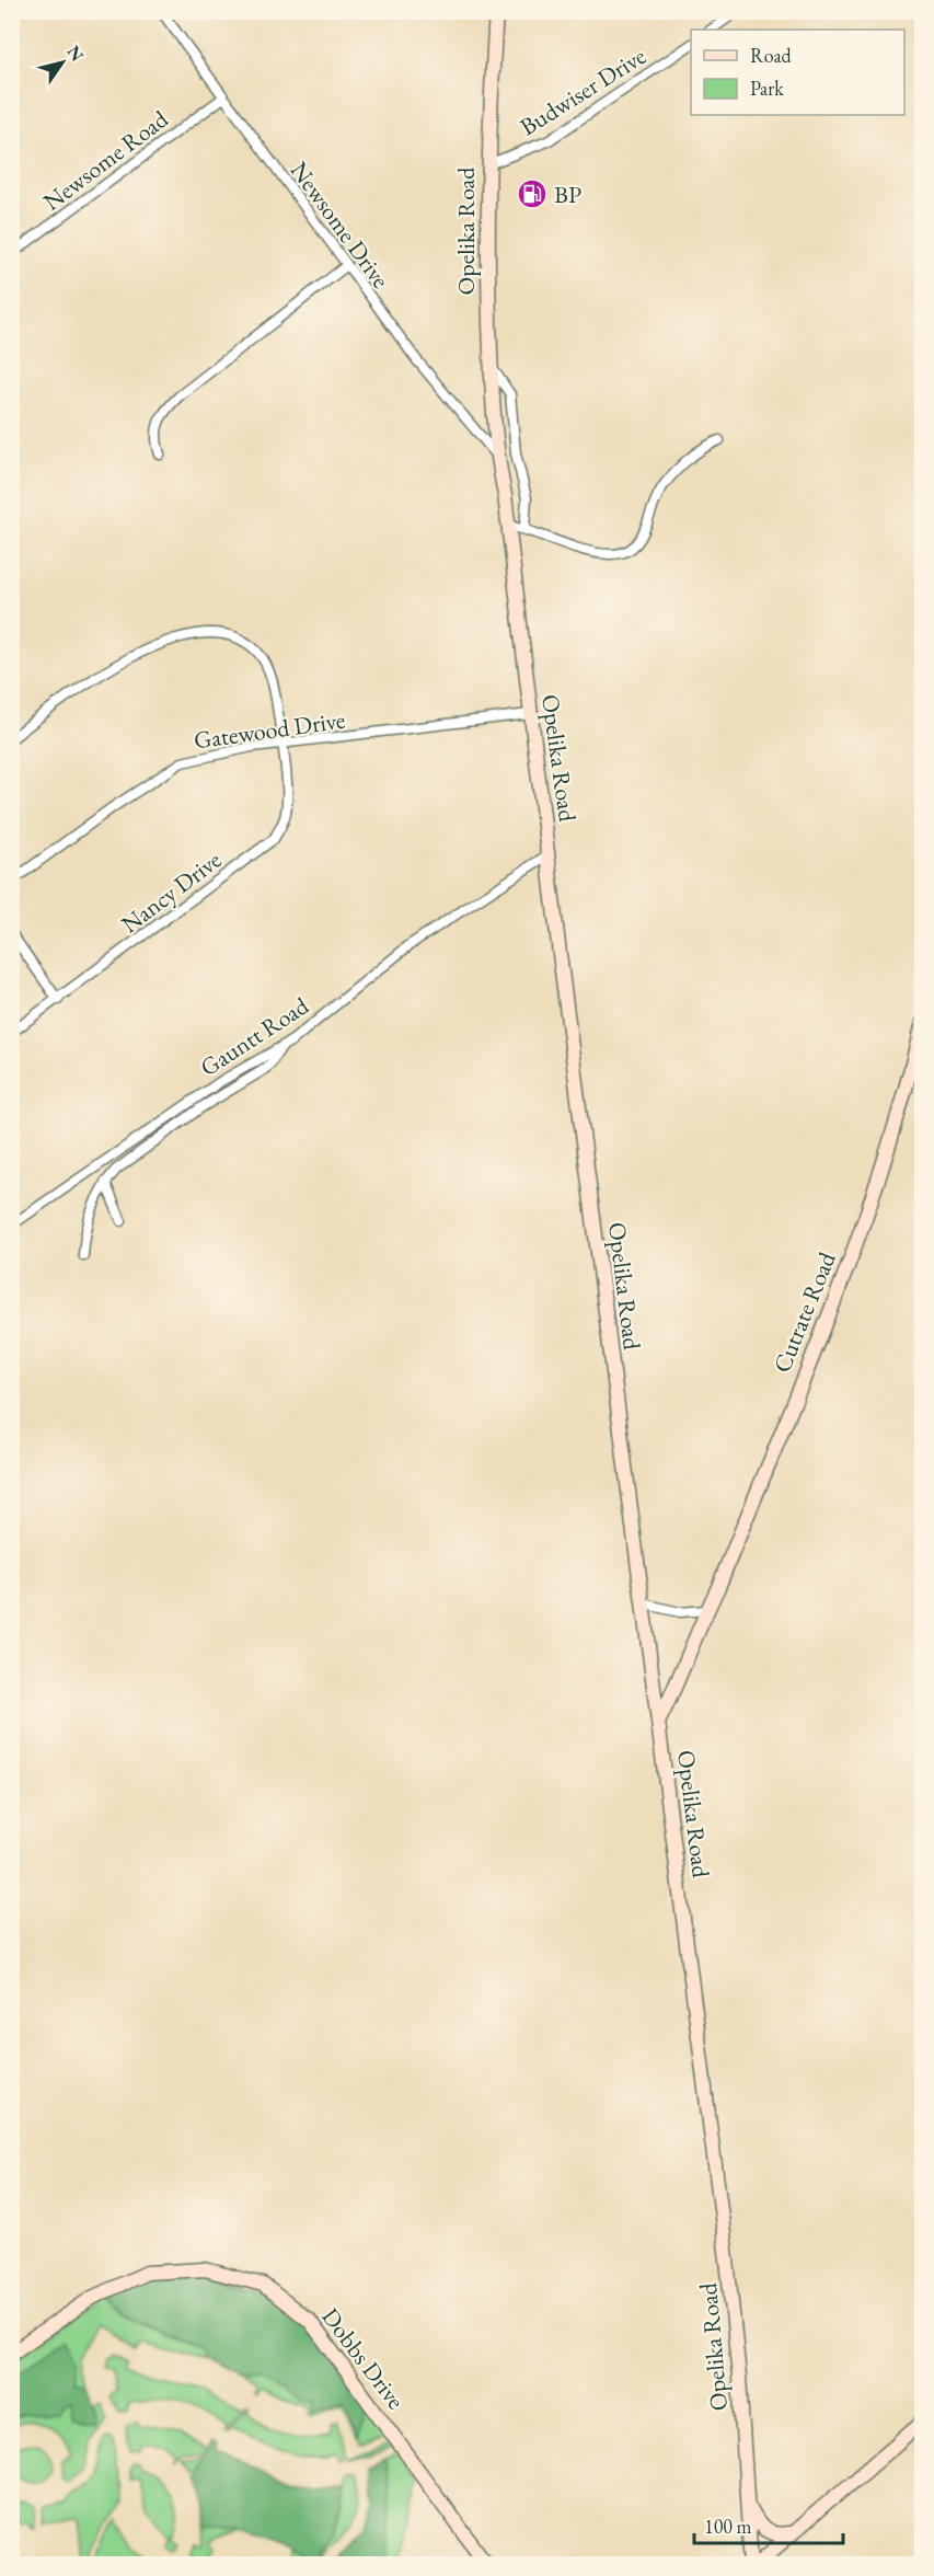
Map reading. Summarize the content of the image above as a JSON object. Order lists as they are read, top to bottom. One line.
{"streets":{"main road":["Opelika Road","Cutrate Road","Dobbs Drive"],"street":["Budwiser Drive","Newsome Road","Newsome Drive","Gatewood Drive","Nancy Drive","Gauntt Road"]},"crossings":[["Budwiser Drive","Opelika Road"],["Newsome Road","Newsome Drive"],["Newsome Drive","Opelika Road"],["Opelika Road","Gatewood Drive"],["Opelika Road","Gauntt Road"],["Opelika Road","Cutrate Road"],["Gatewood Drive","Nancy Drive"]],"places":{"fuel station":["BP"]},"legend":["Road","Park"],"scale_bar":"100 m","north":"top right"}
